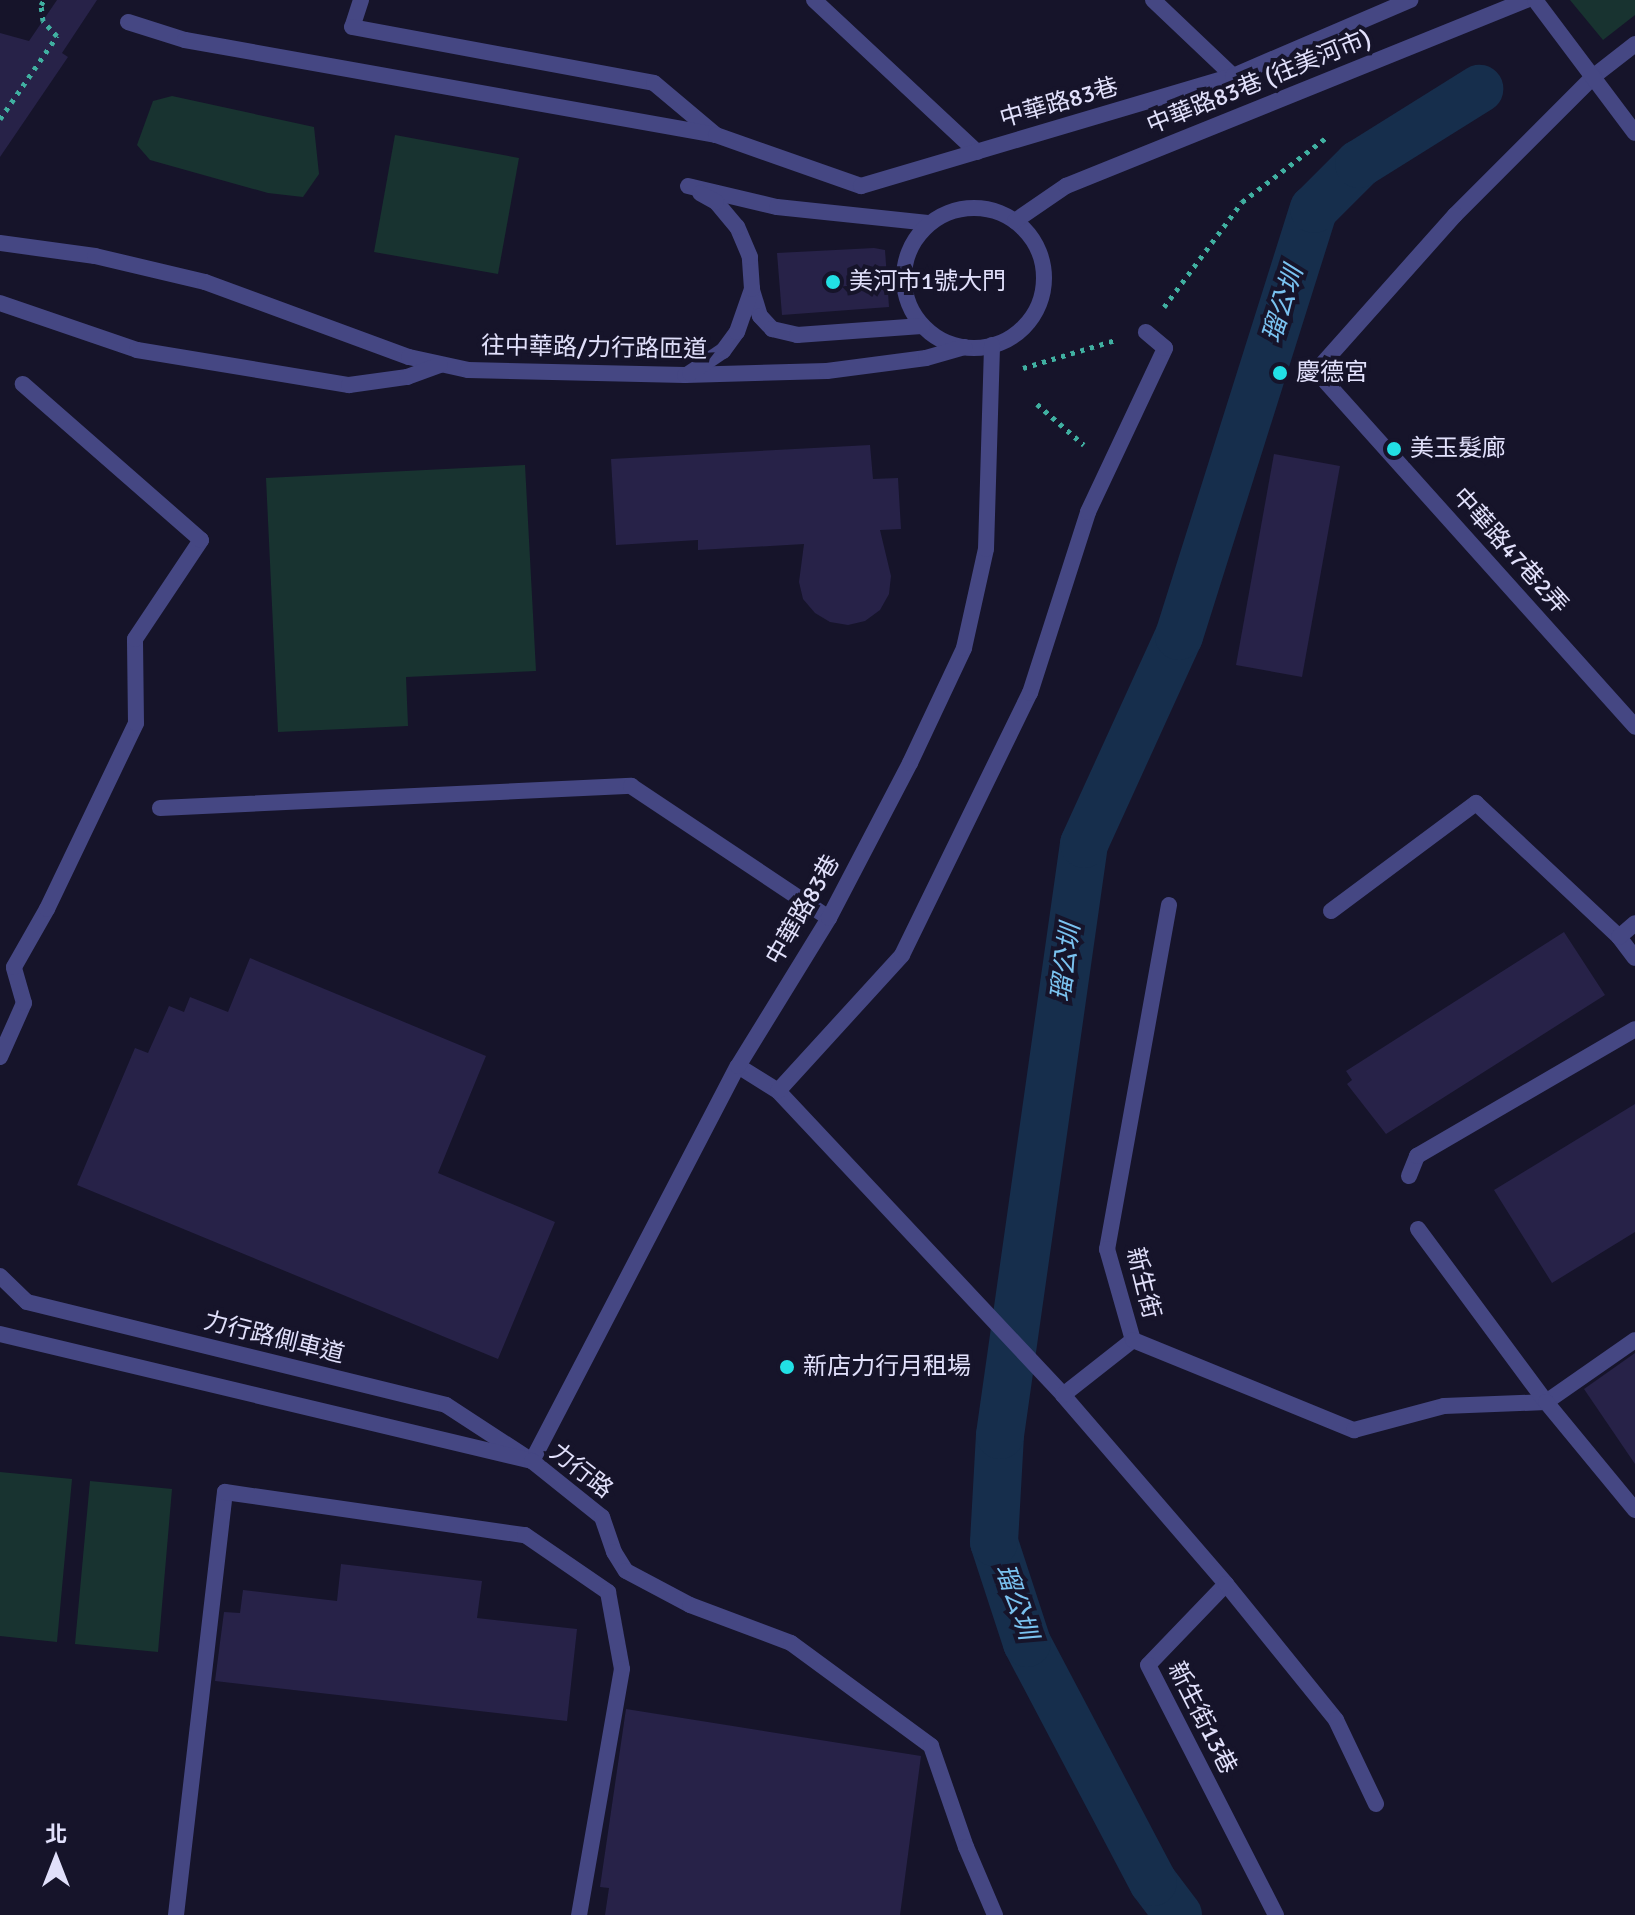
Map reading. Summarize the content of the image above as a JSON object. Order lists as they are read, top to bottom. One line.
{"streets":{"street":["中華路83巷 (往美河市)","中華路83巷","往中華路/力行路匝道","中華路47巷2弄","新生街","力行路側車道","力行路","新生街13巷"]},"crossings":[["中華路83巷 (往美河市)","中華路83巷"],["中華路83巷 (往美河市)","往中華路/力行路匝道"],["中華路83巷","往中華路/力行路匝道"],["中華路83巷","力行路側車道"],["中華路83巷","力行路"],["力行路側車道","力行路"]],"water":["瑠公圳"],"places":["美河市1號大門","慶德宮","美玉髮廊","新店力行月租場"],"north":"top"}
